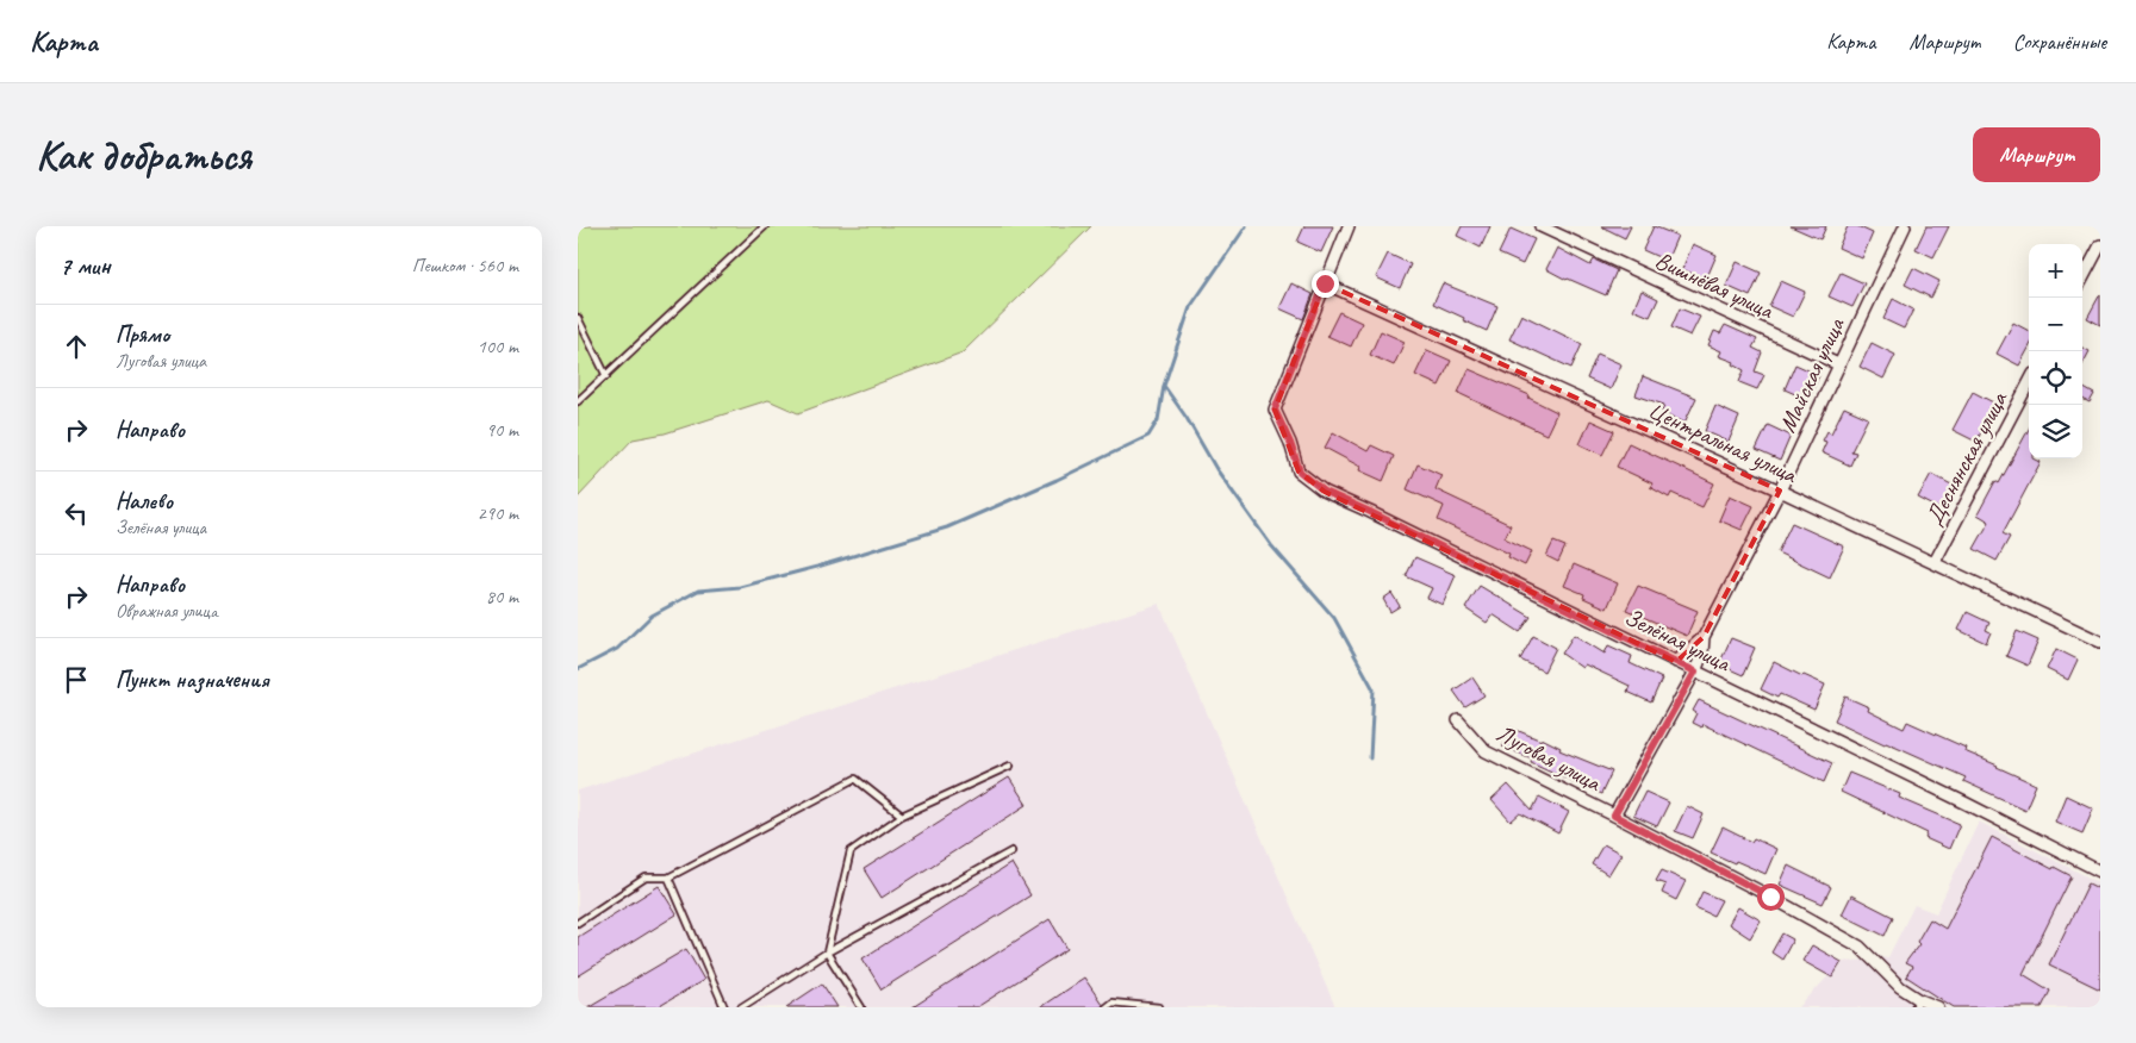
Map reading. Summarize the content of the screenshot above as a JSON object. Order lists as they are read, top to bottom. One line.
{"streets":{"street":["Вишнёвая улица","Майская улица","Центральная улица","Деснянская улица","Зелёная улица","Луговая улица"]},"crossings":[["Вишнёвая улица","Майская улица"],["Майская улица","Центральная улица"],["Центральная улица","Деснянская улица"],["Центральная улица","Зелёная улица"]],"page":{"header":"Карта","nav":["Карта","Маршрут","Сохранённые"],"buttons":"Маршрут","title":"Как добраться","heading":["7 мин","Пешком · 560 m"],"map_buttons":["+","−"],"list":[["Прямо","Луговая улица","100 m"],["Направо","90 m"],["Налево","Зелёная улица","290 m"],["Направо","Овражная улица","80 m"],"Пункт назначения"]}}
